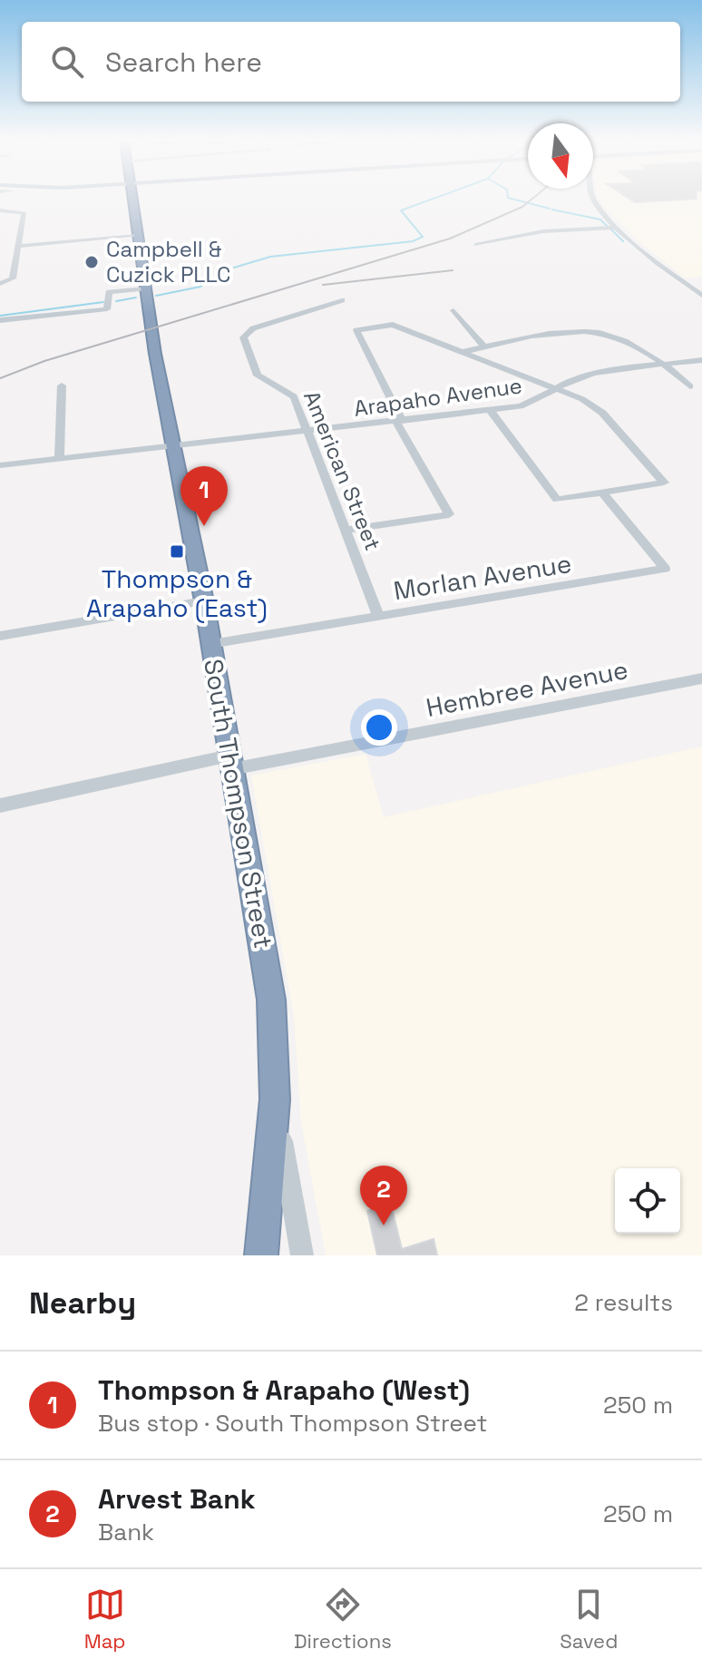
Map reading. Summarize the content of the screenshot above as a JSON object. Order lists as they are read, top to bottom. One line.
{"streets":{"highway":["South Thompson Street"],"street":["Arapaho Avenue","American Street","Morlan Avenue","Hembree Avenue"]},"crossings":[["Arapaho Avenue","American Street"],["Arapaho Avenue","South Thompson Street"],["American Street","Morlan Avenue"],["Morlan Avenue","South Thompson Street"],["Hembree Avenue","South Thompson Street"]],"places":{"other":["Campbell & Cuzick PLLC"],"transit":["Thompson & Arapaho (East)"]},"north":"bottom","page":{"search":"Search here","pins":["1","2"],"heading":["Nearby","2 results"],"list":[{"mark":"1","name":"Thompson & Arapaho (West)","note":"Bus stop · South Thompson Street","value":"250 m"},{"mark":"2","name":"Arvest Bank","note":"Bank","value":"250 m"}],"nav":["Map","Directions","Saved"]}}
